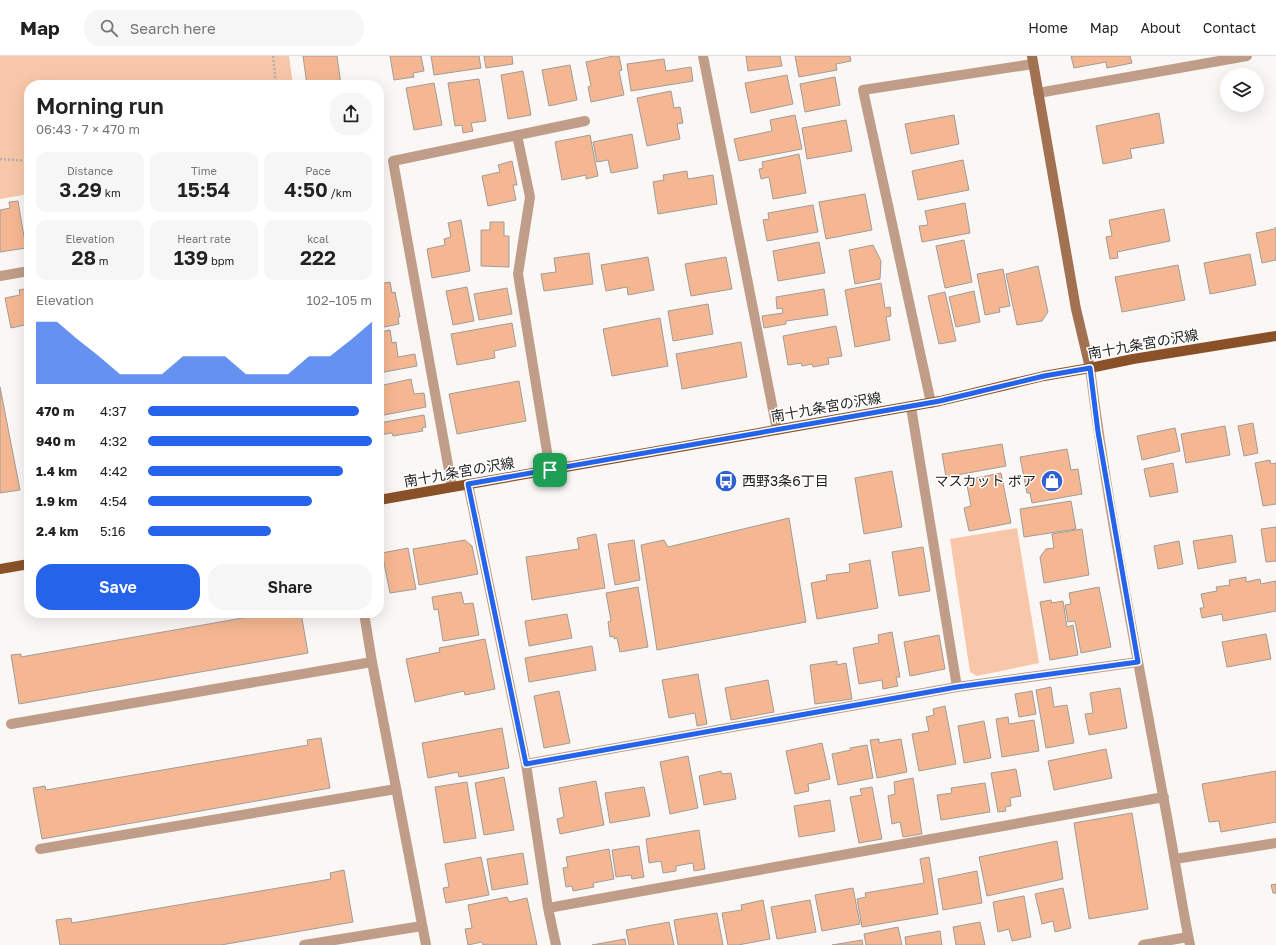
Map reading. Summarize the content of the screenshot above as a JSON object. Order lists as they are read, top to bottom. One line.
{"streets":{"main road":["南十九条宮の沢線"]},"places":{"bus stop":["西野3条6丁目"],"shop":["マスカット ボア"]},"page":{"header":"Map","search":"Search here","nav":["Home","Map","About","Contact"],"heading":["Morning run","06:43 · 7 × 470 m"],"stats":[["Distance","3.29 km"],["Time","15:54"],["Pace","4:50 /km"],["Elevation","28 m"],["Heart rate","139 bpm"],["kcal","222"]],"chart":["Elevation","102–105 m"],"list":[{"name":"470 m","note":"4:37"},{"name":"940 m","note":"4:32"},{"name":"1.4 km","note":"4:42"},{"name":"1.9 km","note":"4:54"},{"name":"2.4 km","note":"5:16"}],"buttons":["Save","Share"]}}
